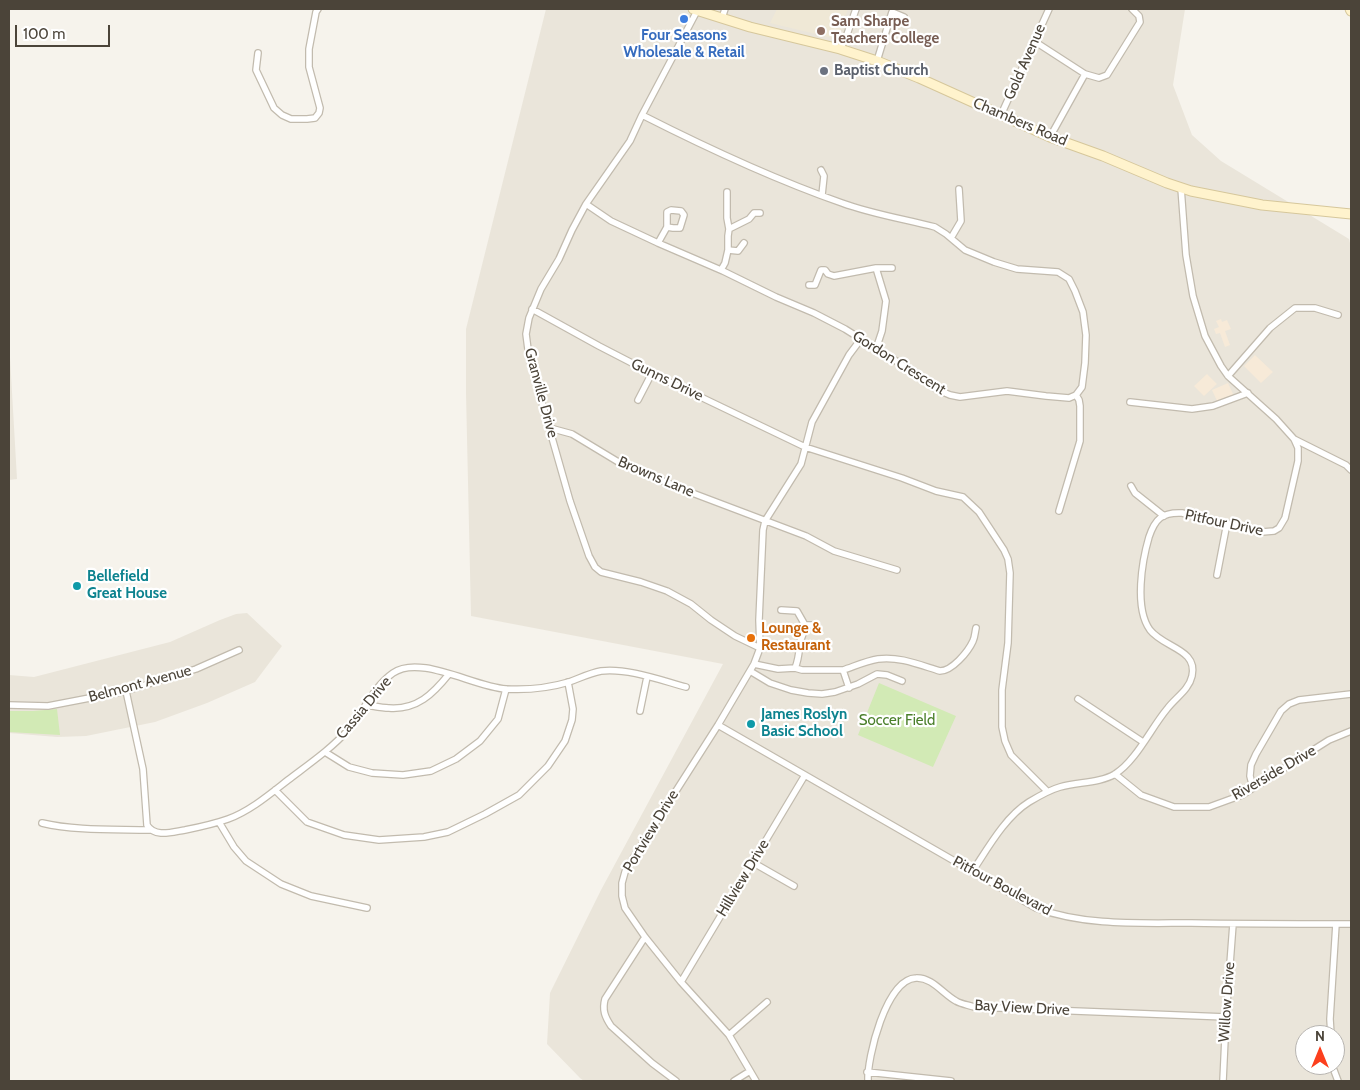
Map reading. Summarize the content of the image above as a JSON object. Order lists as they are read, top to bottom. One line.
{"streets":{"street":["Gold Avenue","Chambers Road","Gordon Crescent","Gunns Drive","Granville Drive","Browns Lane","Pitfour Drive","Belmont Avenue","Cassia Drive","Riverside Drive","Portview Drive","Hillview Drive","Pitfour Boulevard","Willow Drive","Bay View Drive"]},"crossings":[["Gold Avenue","Chambers Road"],["Chambers Road","Granville Drive"],["Gordon Crescent","Granville Drive"],["Gunns Drive","Granville Drive"],["Gunns Drive","Pitfour Drive"],["Granville Drive","Browns Lane"],["Granville Drive","Portview Drive"],["Pitfour Drive","Riverside Drive"],["Pitfour Drive","Pitfour Boulevard"],["Portview Drive","Hillview Drive"],["Portview Drive","Pitfour Boulevard"],["Hillview Drive","Pitfour Boulevard"],["Pitfour Boulevard","Willow Drive"],["Willow Drive","Bay View Drive"]],"parks":["Soccer Field"],"places":["Four Seasons Wholesale & Retail","Sam Sharpe Teachers College","Baptist Church","Bellefield Great House","Lounge & Restaurant","James Roslyn Basic School"],"scale_bar":"100 m","north":"top"}
